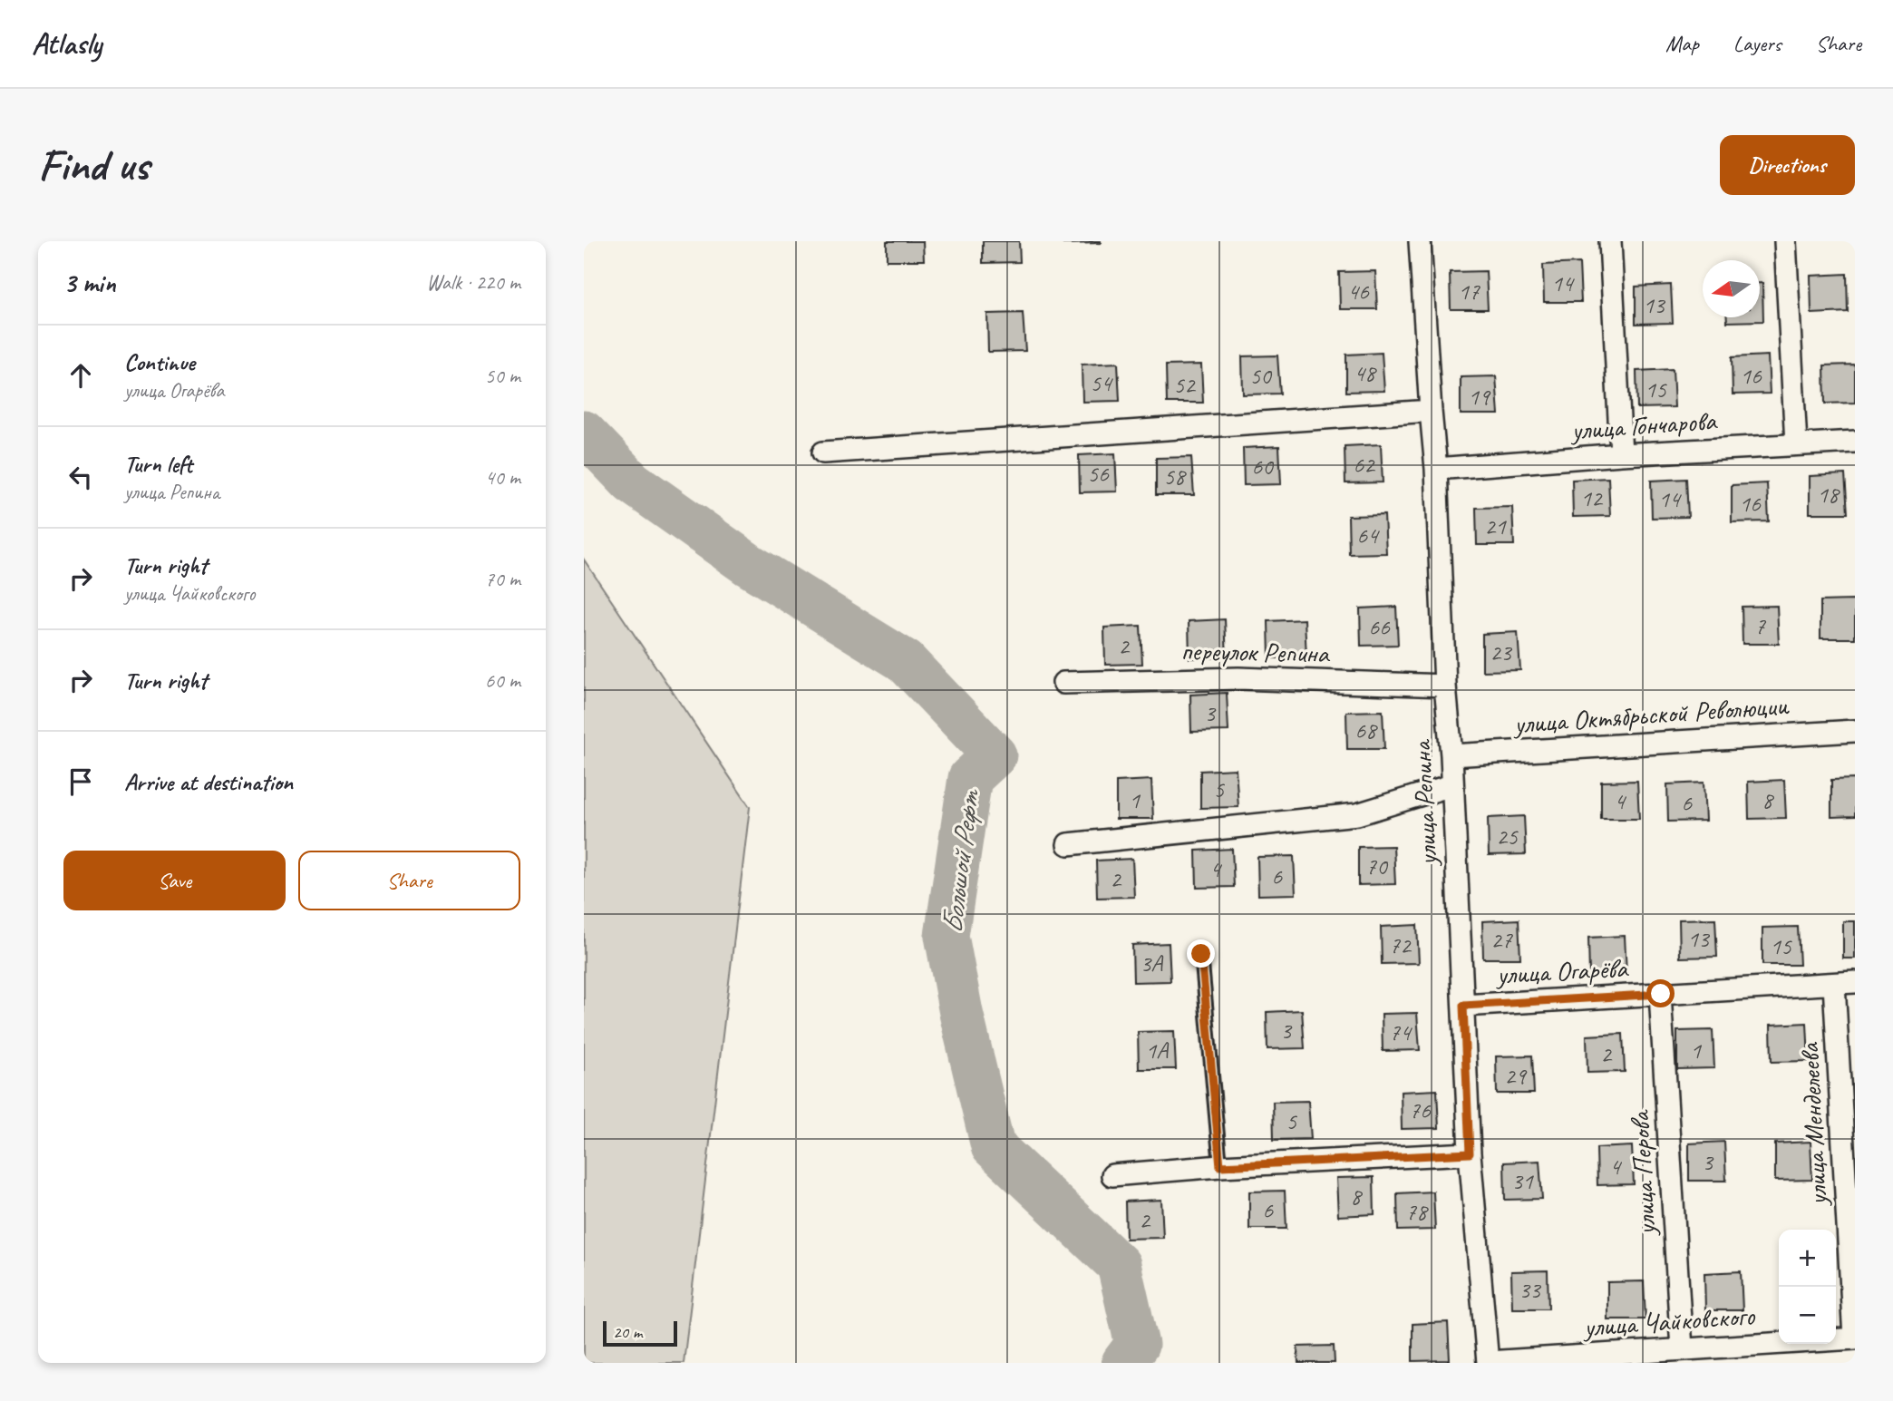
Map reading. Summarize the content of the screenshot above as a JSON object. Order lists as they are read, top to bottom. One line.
{"streets":{"street":["улица Гончарова","переулок Репина","улица Октябрьской Революции","улица Репина","улица Огарёва","улица Менделеева","улица Перова","улица Чайковского"]},"crossings":[["улица Гончарова","улица Репина"],["переулок Репина","улица Репина"],["улица Октябрьской Революции","улица Репина"],["улица Репина","улица Огарёва"],["улица Репина","улица Чайковского"],["улица Огарёва","улица Менделеева"],["улица Огарёва","улица Перова"],["улица Менделеева","улица Чайковского"],["улица Перова","улица Чайковского"]],"water":["Большой Рефт"],"house_numbers":["14","46","17","13","48","50","16","54","52","15","19","62","60","56","58","18","12","14","16","21","64","7","66","2","23","3","68","5","1","8","4","6","25","70","4","6","2","13","27","72","15","3А","3","74","1А","1","2","29","76","5","3","4","31","8","6","78","2","33"],"scale_bar":"20 m","north":"left","page":{"header":"Atlasly","nav":["Map","Layers","Share"],"buttons":["Directions",["Save","Share"]],"title":"Find us","heading":["3 min","Walk · 220 m"],"list":[["Continue","улица Огарёва","50 m"],["Turn left","улица Репина","40 m"],["Turn right","улица Чайковского","70 m"],["Turn right","60 m"],"Arrive at destination"],"map_buttons":["+","−"],"scale":"20 m"}}
